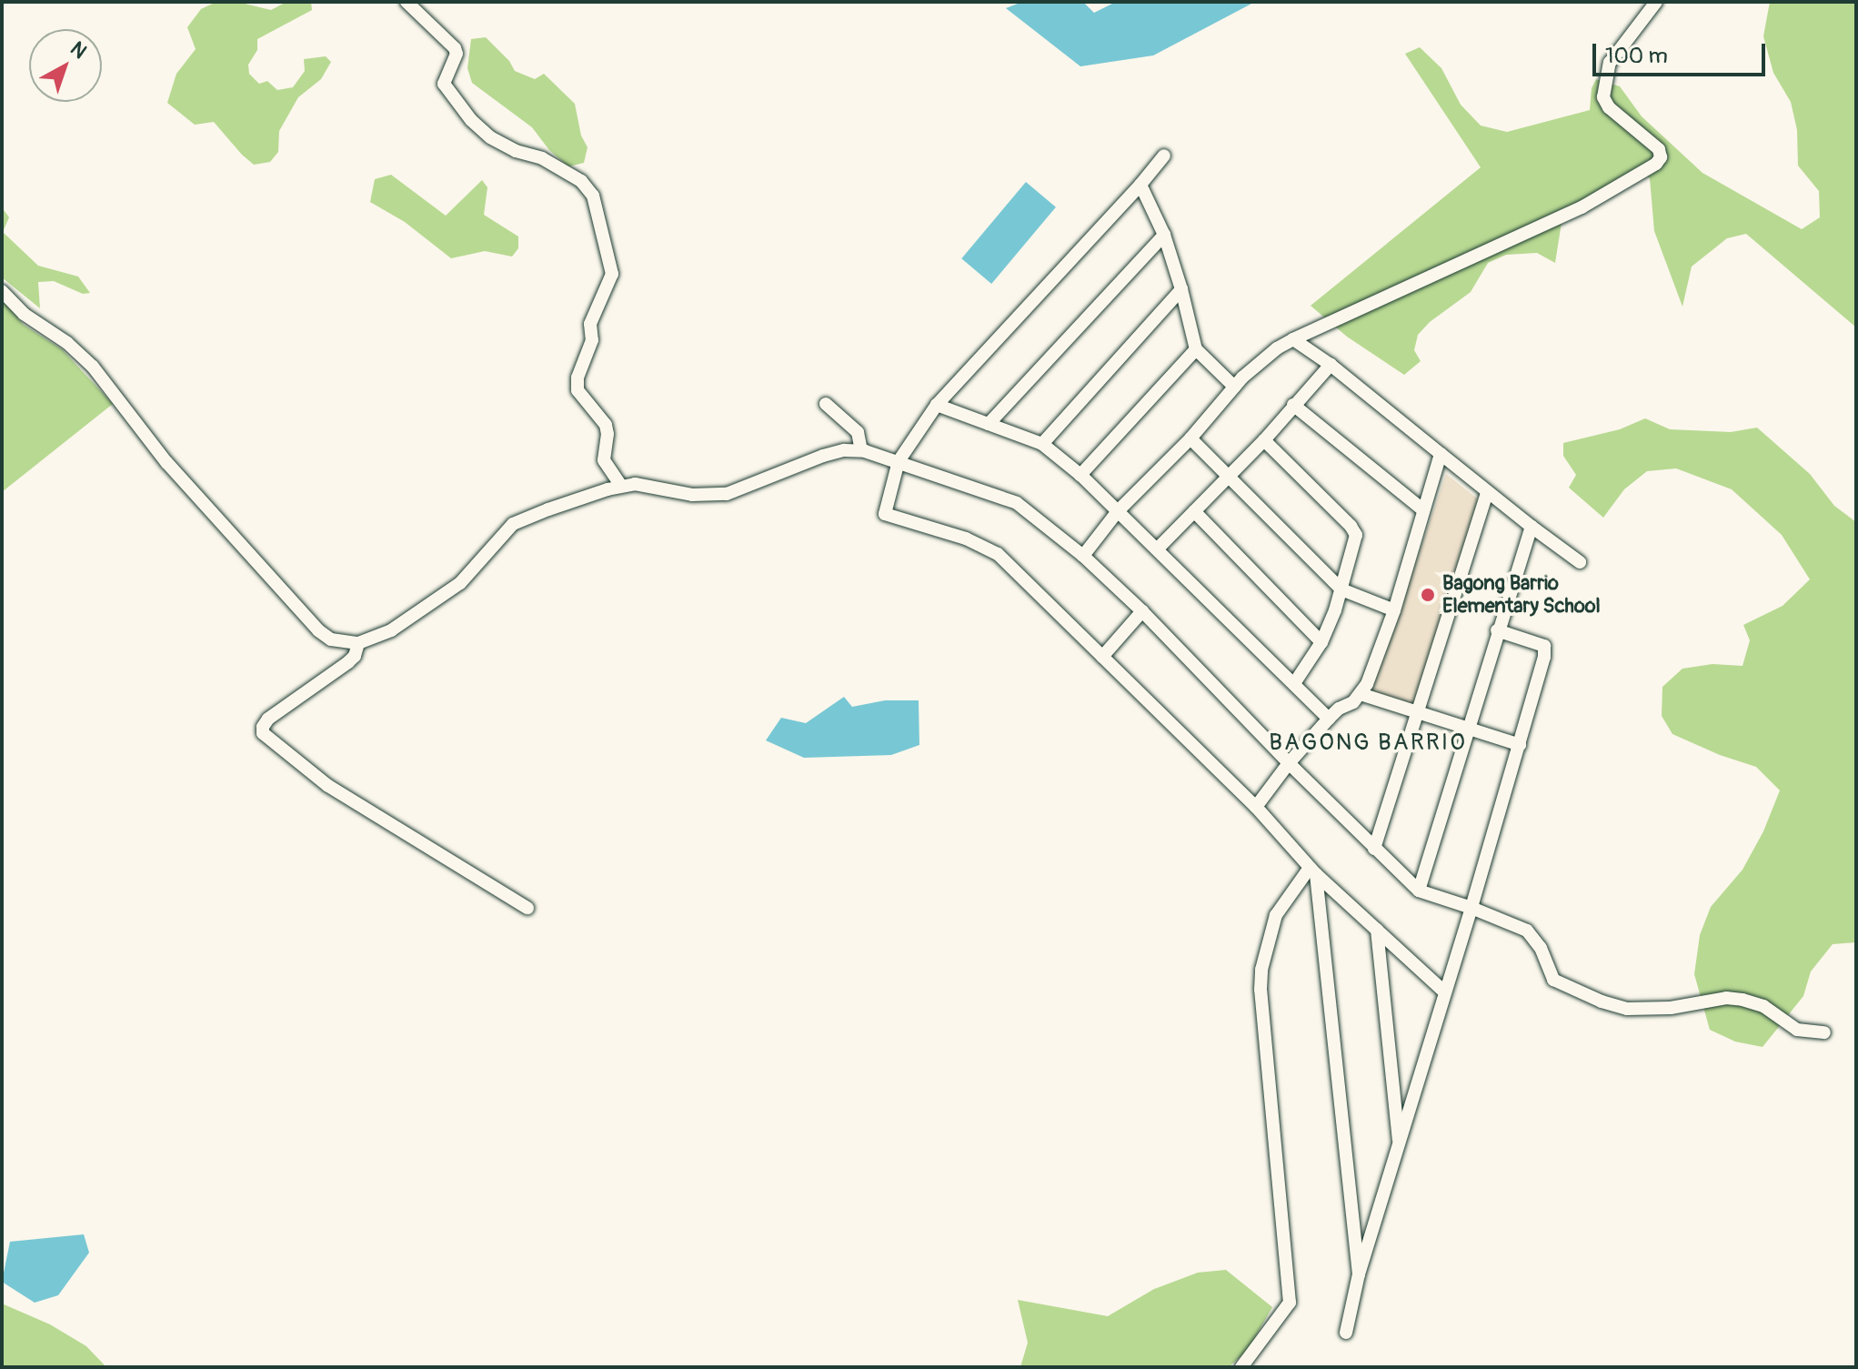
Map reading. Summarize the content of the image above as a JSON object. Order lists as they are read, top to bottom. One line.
{"districts":["BAGONG BARRIO"],"places":["Bagong Barrio Elementary School"],"scale_bar":"100 m","north":"top right"}
